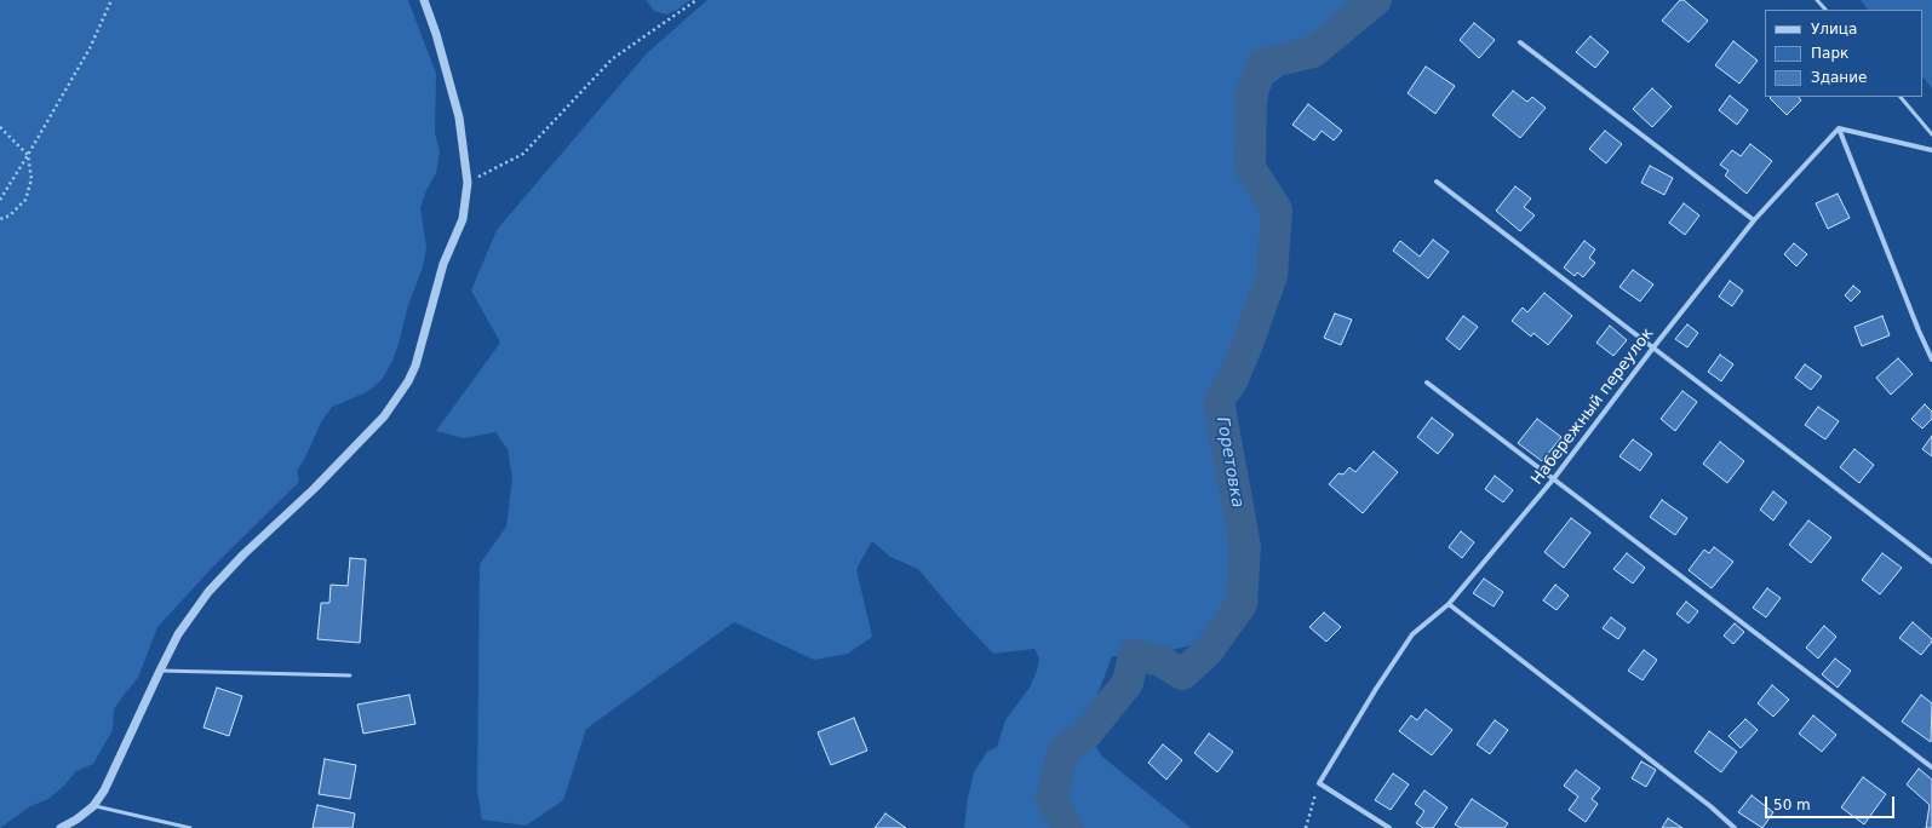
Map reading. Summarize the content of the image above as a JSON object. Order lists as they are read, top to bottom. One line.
{"streets":{"street":["Набережный переулок"]},"water":["Горетовка"],"legend":["Улица","Парк","Здание"],"scale_bar":"50 m"}
